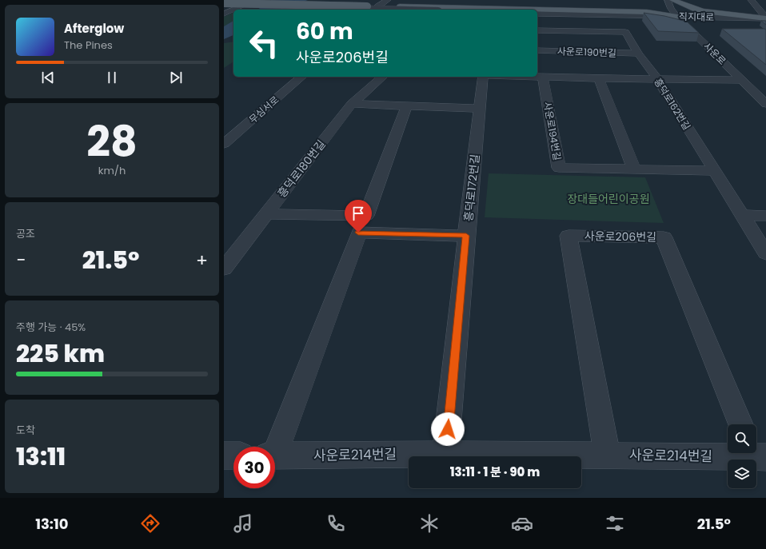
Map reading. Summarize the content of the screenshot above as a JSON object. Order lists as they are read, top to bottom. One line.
{"streets":{"street":["직지대로","사운로190번길","사운로","흥덕로162번길","무심서로","사운로194번길","흥덕로180번길","흥덕로172번길","사운로206번길","사운로214번길"]},"crossings":[["직지대로","사운로"],["사운로190번길","흥덕로162번길"],["흥덕로162번길","사운로194번길"],["흥덕로172번길","사운로214번길"],["사운로206번길","사운로214번길"]],"parks":["장대들어린이공원"],"page":{"turn":["60 m","사운로206번길"],"song":["Afterglow","The Pines"],"tile":[["28","km/h"],"공조",["주행 가능 · 45%","225 km"],["도착","13:11"]],"heat":["−","21.5°","+"],"limit":"30","trip":"13:11 · 1 분 · 90 m","tabs":["13:10","21.5°"]}}
